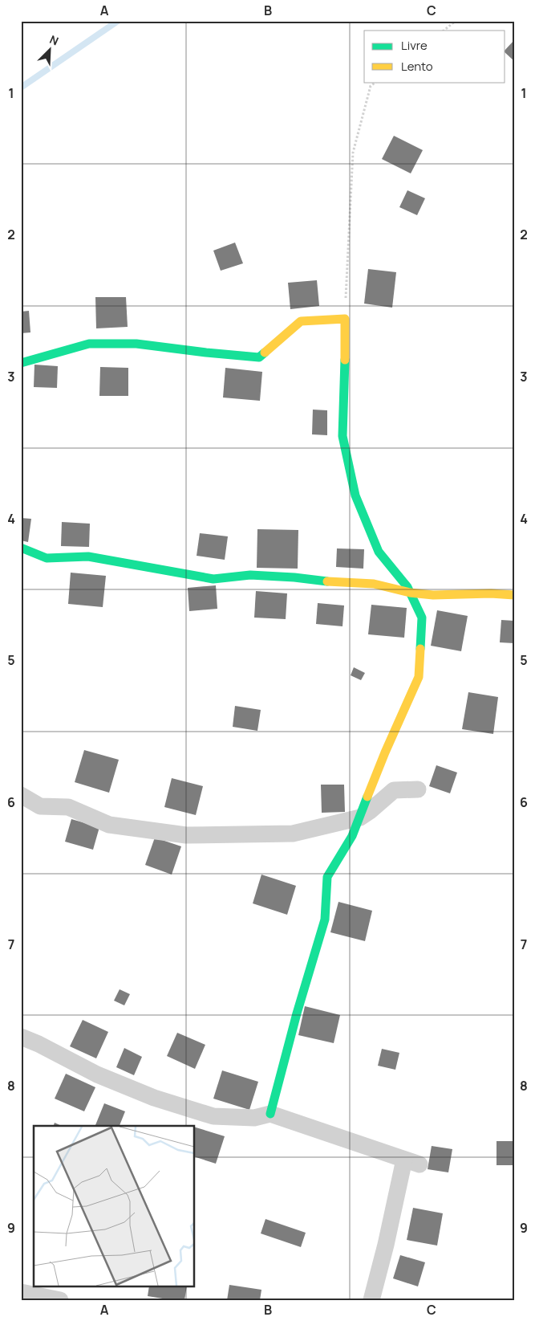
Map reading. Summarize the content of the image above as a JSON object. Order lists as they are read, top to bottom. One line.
{"legend":["Livre","Lento"],"north":"top right","grid":{"columns":["A","B","C"],"rows":["1","2","3","4","5","6","7","8","9"]}}
